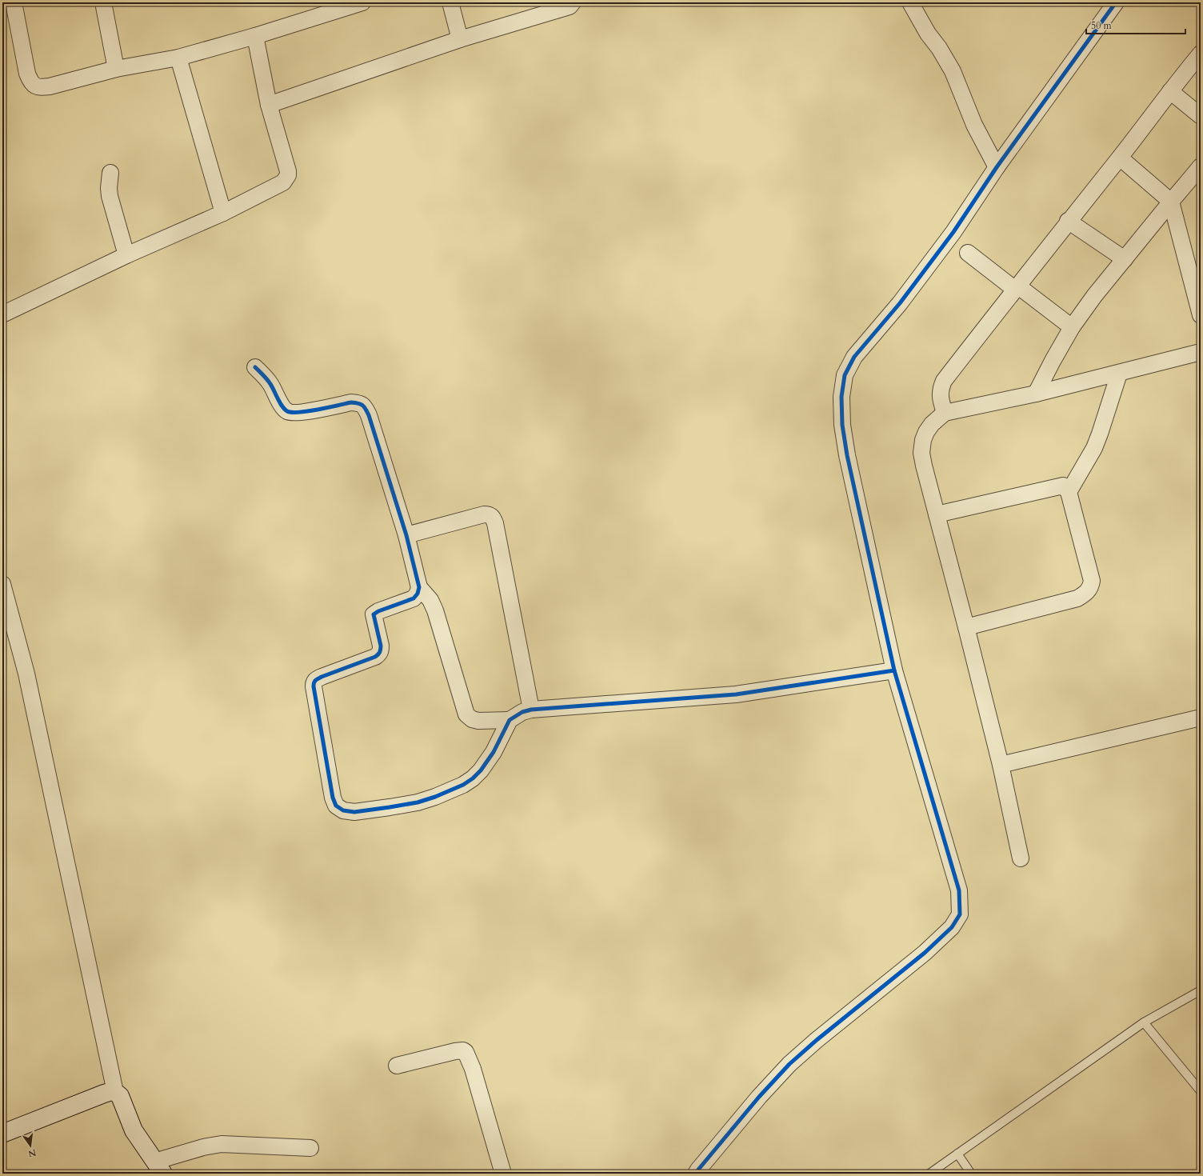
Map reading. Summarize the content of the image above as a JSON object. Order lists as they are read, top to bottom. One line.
{"scale_bar":"50 m","north":"bottom"}
